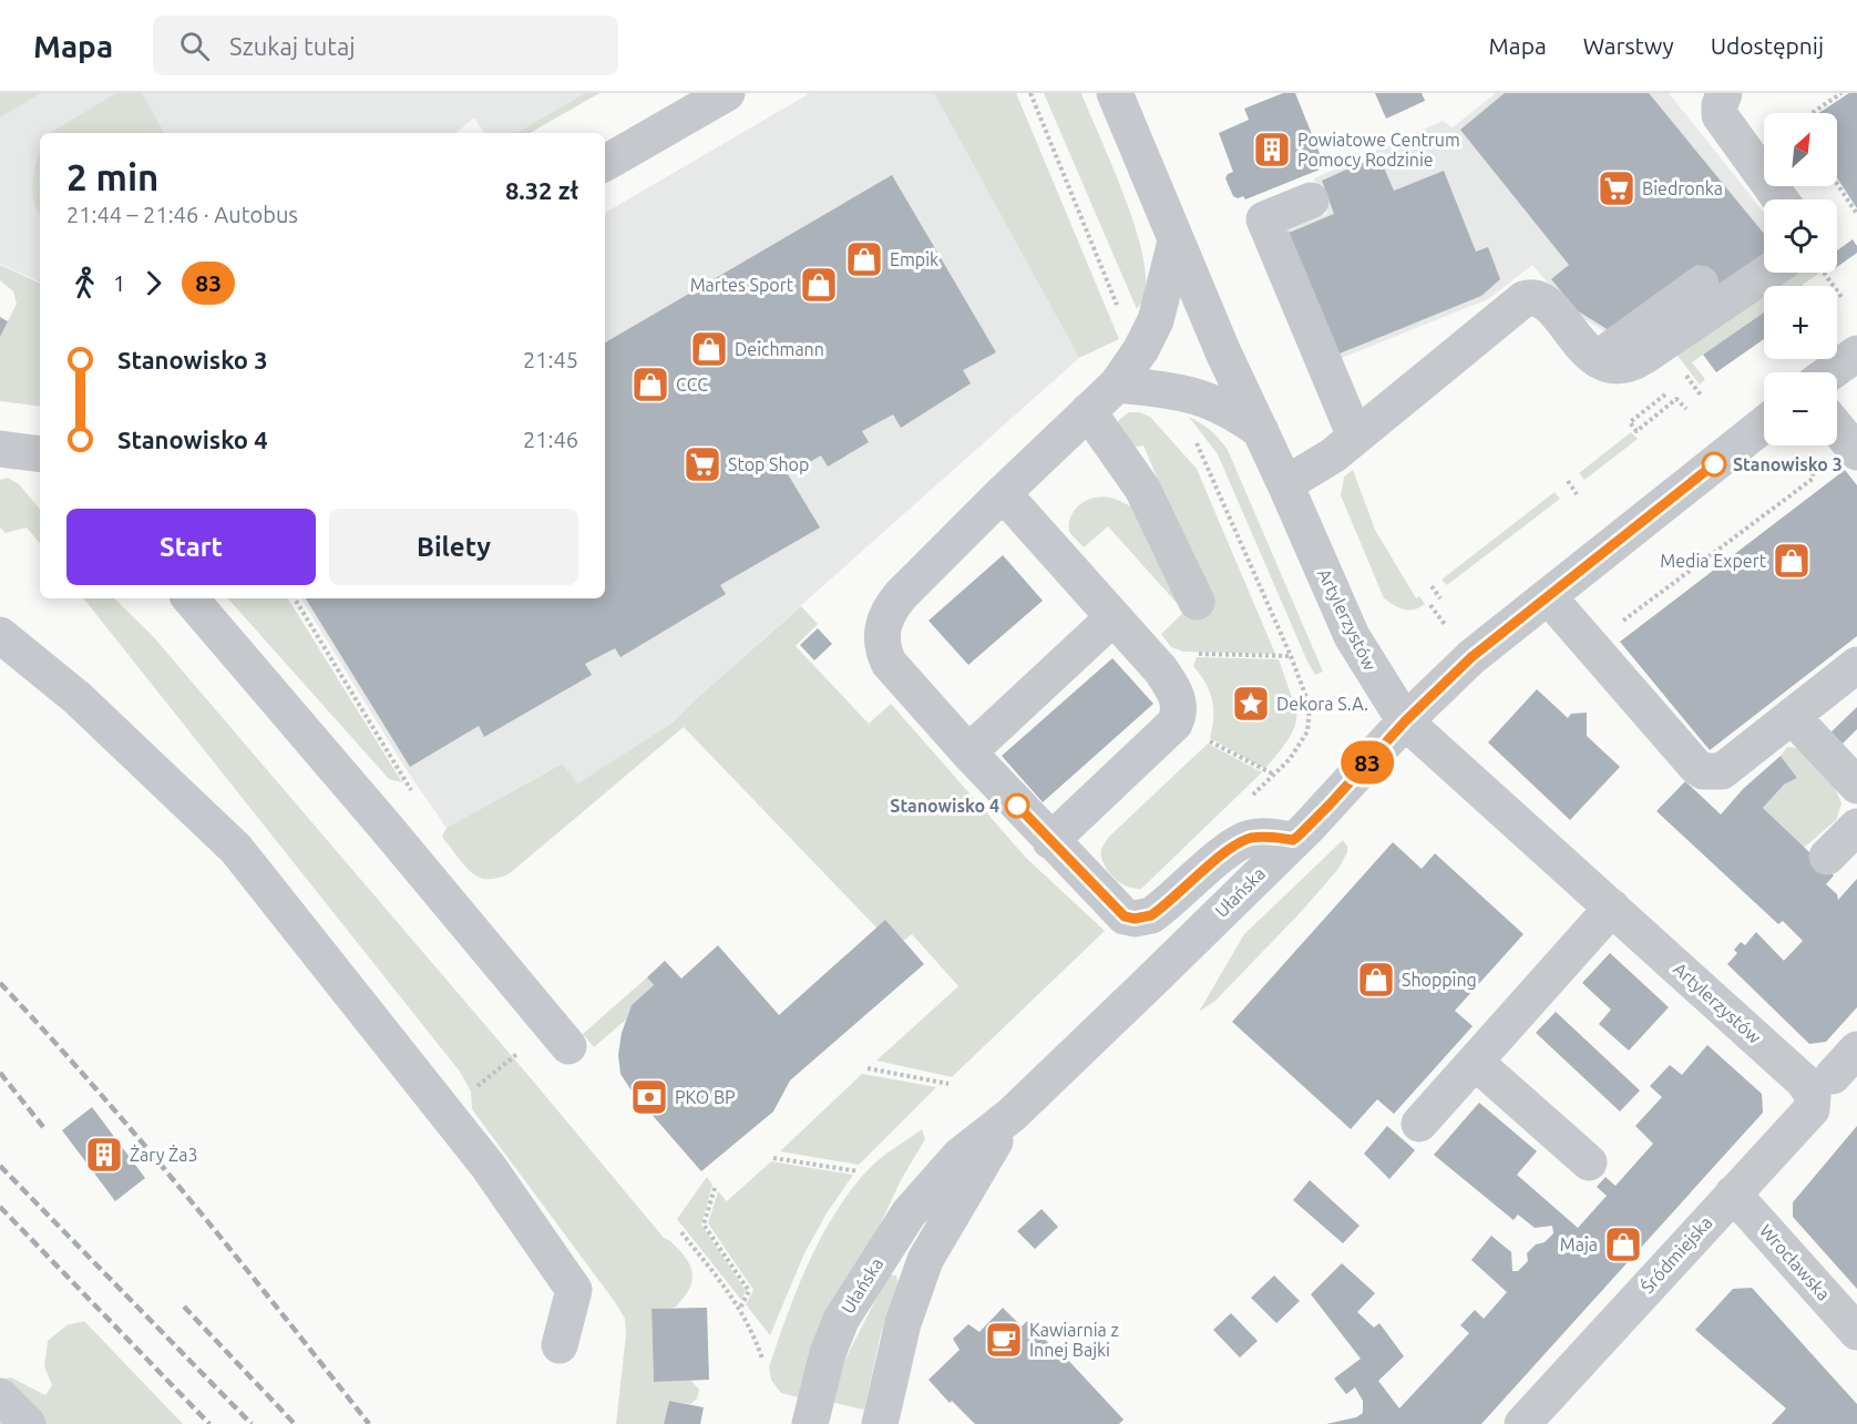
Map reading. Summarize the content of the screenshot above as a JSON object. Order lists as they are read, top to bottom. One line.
{"streets":{"street":["Artylerzystów","Ułańska","Śródmiejska","Wrocławska"]},"crossings":[["Artylerzystów","Ułańska"],["Artylerzystów","Śródmiejska"],["Śródmiejska","Wrocławska"]],"places":{"building":["Powiatowe Centrum Pomocy Rodzinie","Żary Ża3"],"supermarket":["Biedronka","Stop Shop"],"shop":["Empik","Martes Sport","Deichmann","CCC","Media Expert","Shopping","Maja"],"other":["Stanowisko 3","Stanowisko 4"],"place":["Dekora S.A."],"bank":["PKO BP"],"cafe":["Kawiarnia z Innej Bajki"]},"lines":["bus line 83"],"north":"top right","page":{"header":"Mapa","search":"Szukaj tutaj","nav":["Mapa","Warstwy","Udostępnij"],"on_map":"83","map_buttons":["+","−"],"heading":["2 min","21:44 – 21:46 · Autobus","8.32 zł"],"legs":["1","83"],"list":[{"name":"Stanowisko 3","value":"21:45"},{"name":"Stanowisko 4","value":"21:46"}],"buttons":["Start","Bilety"]}}
